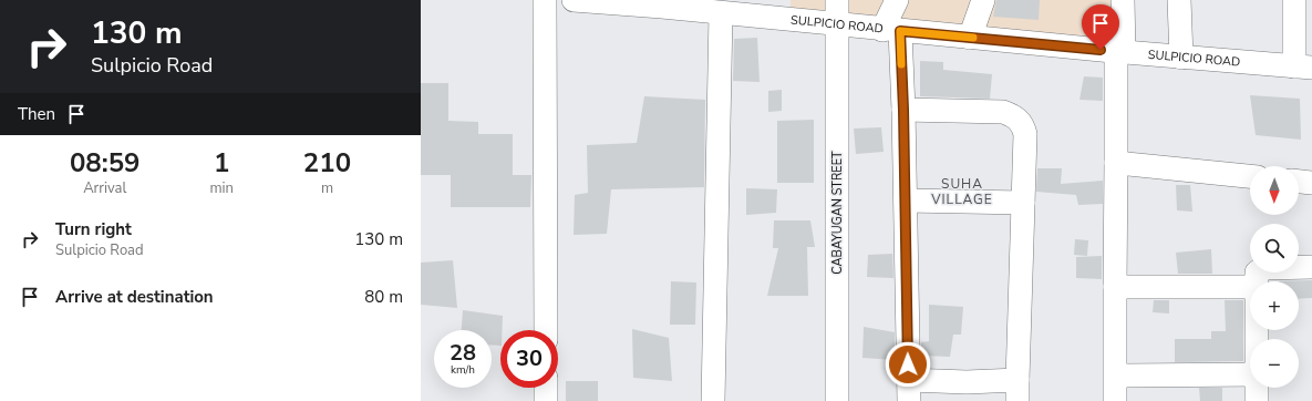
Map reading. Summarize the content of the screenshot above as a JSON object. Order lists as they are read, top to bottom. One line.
{"streets":{"street":["SULPICIO ROAD","CABAYUGAN STREET"]},"crossings":[["SULPICIO ROAD","CABAYUGAN STREET"]],"districts":["SUHA VILLAGE"],"north":"bottom","page":{"turn":["130 m","Sulpicio Road"],"then":"Then","eta":["08:59","Arrival","1","min","210","m"],"map_buttons":["+","−"],"list":[{"name":"Turn right","note":"Sulpicio Road","value":"130 m"},{"name":"Arrive at destination","value":"80 m"}],"speed":"28 km/h","limit":"30"}}
